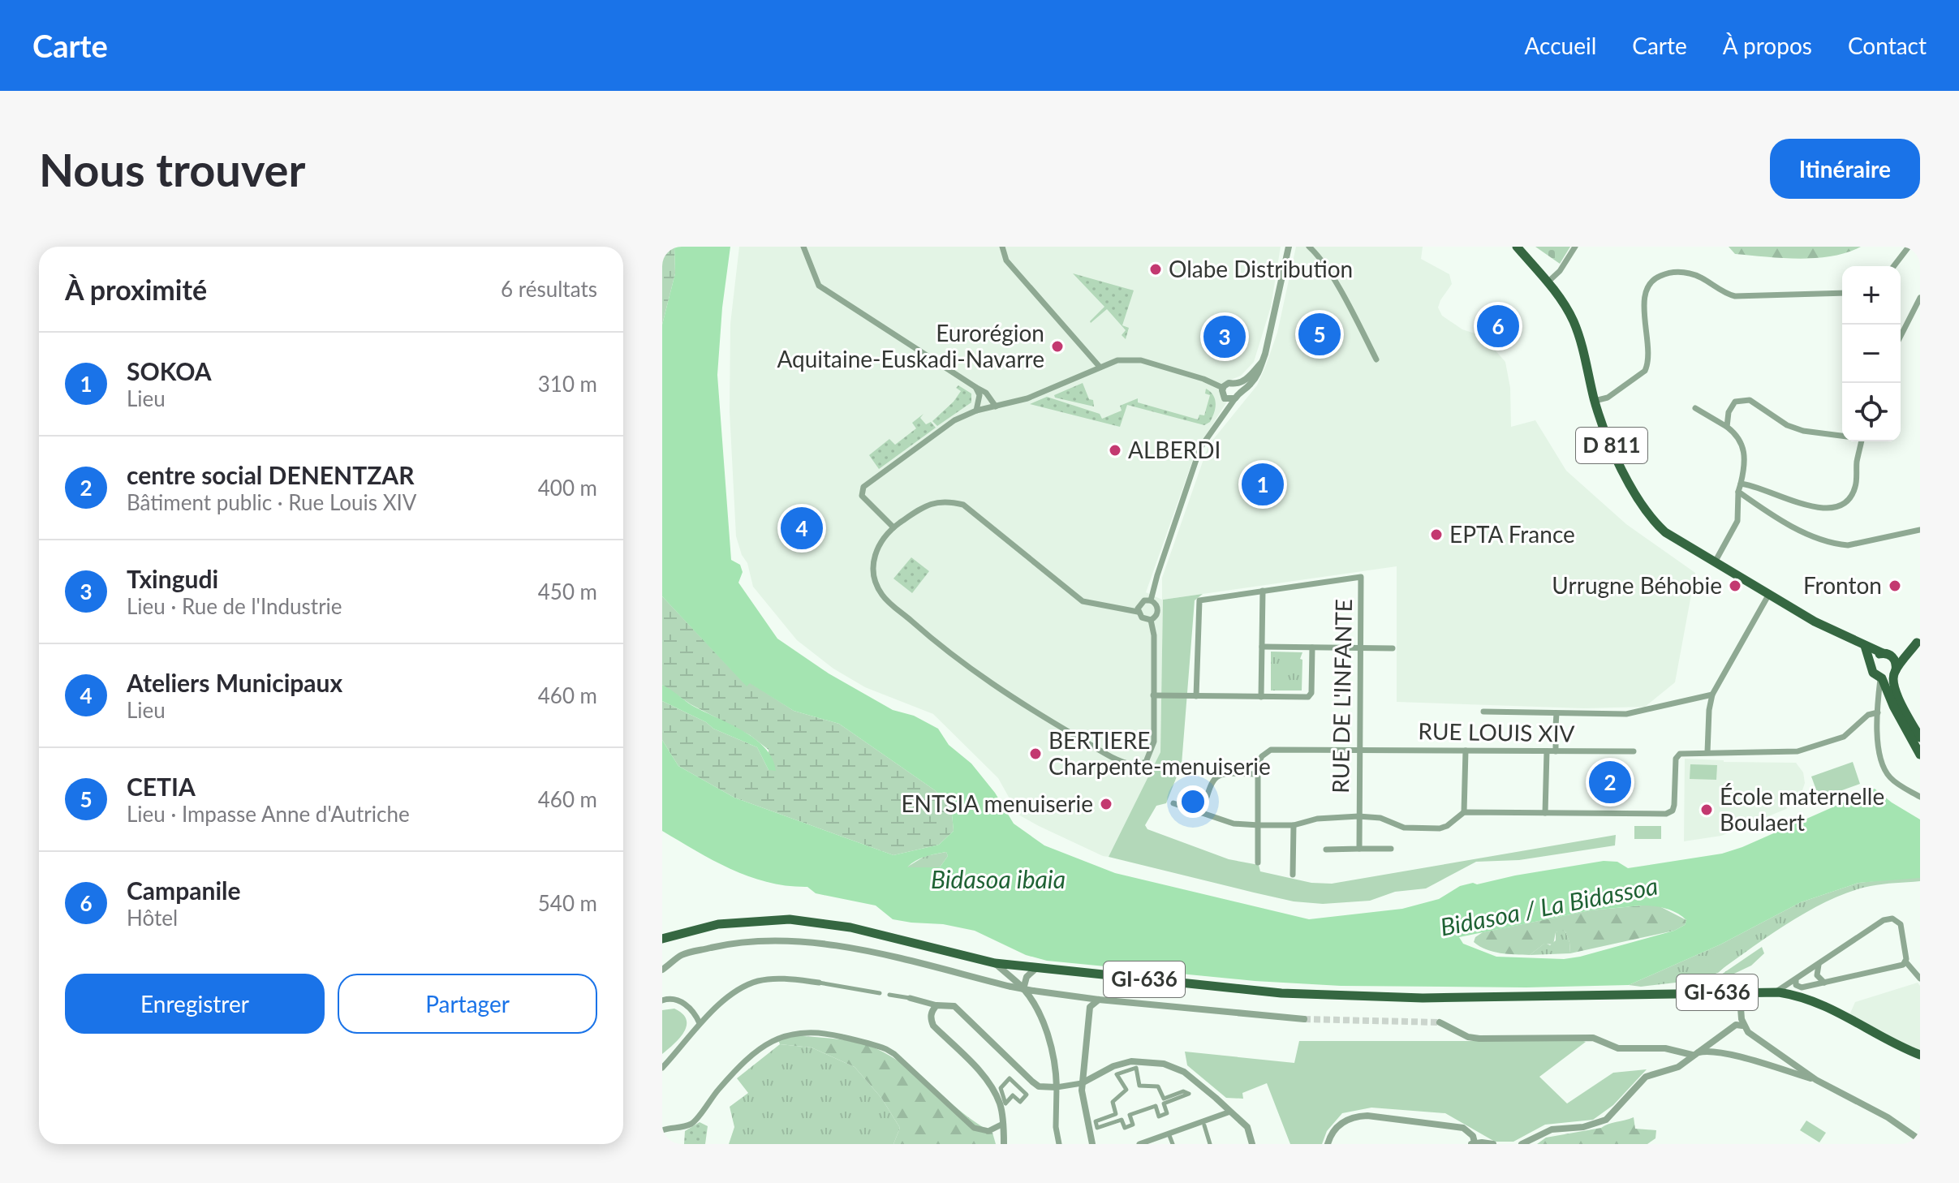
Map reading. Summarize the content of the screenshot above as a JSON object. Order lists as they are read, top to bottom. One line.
{"streets":{"main road":["D 811","GI-636"],"street":["RUE DE L'INFANTE","RUE LOUIS XIV"]},"crossings":[["RUE DE L'INFANTE","RUE LOUIS XIV"]],"water":["Bidasoa ibaia","Bidasoa / La Bidassoa"],"places":["Olabe Distribution","Eurorégion Aquitaine-Euskadi-Navarre","ALBERDI","EPTA France","Urrugne Béhobie","Fronton","BERTIERE Charpente-menuiserie","ENTSIA menuiserie","École maternelle Boulaert"],"page":{"header":"Carte","nav":["Accueil","Carte","À propos","Contact"],"buttons":["Itinéraire",["Enregistrer","Partager"]],"title":"Nous trouver","heading":["À proximité","6 résultats"],"map_buttons":["+","−"],"pins":["6","5","3","1","4","2"],"list":[{"mark":"1","name":"SOKOA","note":"Lieu","value":"310 m"},{"mark":"2","name":"centre social DENENTZAR","note":"Bâtiment public · Rue Louis XIV","value":"400 m"},{"mark":"3","name":"Txingudi","note":"Lieu · Rue de l'Industrie","value":"450 m"},{"mark":"4","name":"Ateliers Municipaux","note":"Lieu","value":"460 m"},{"mark":"5","name":"CETIA","note":"Lieu · Impasse Anne d'Autriche","value":"460 m"},{"mark":"6","name":"Campanile","note":"Hôtel","value":"540 m"}]}}
